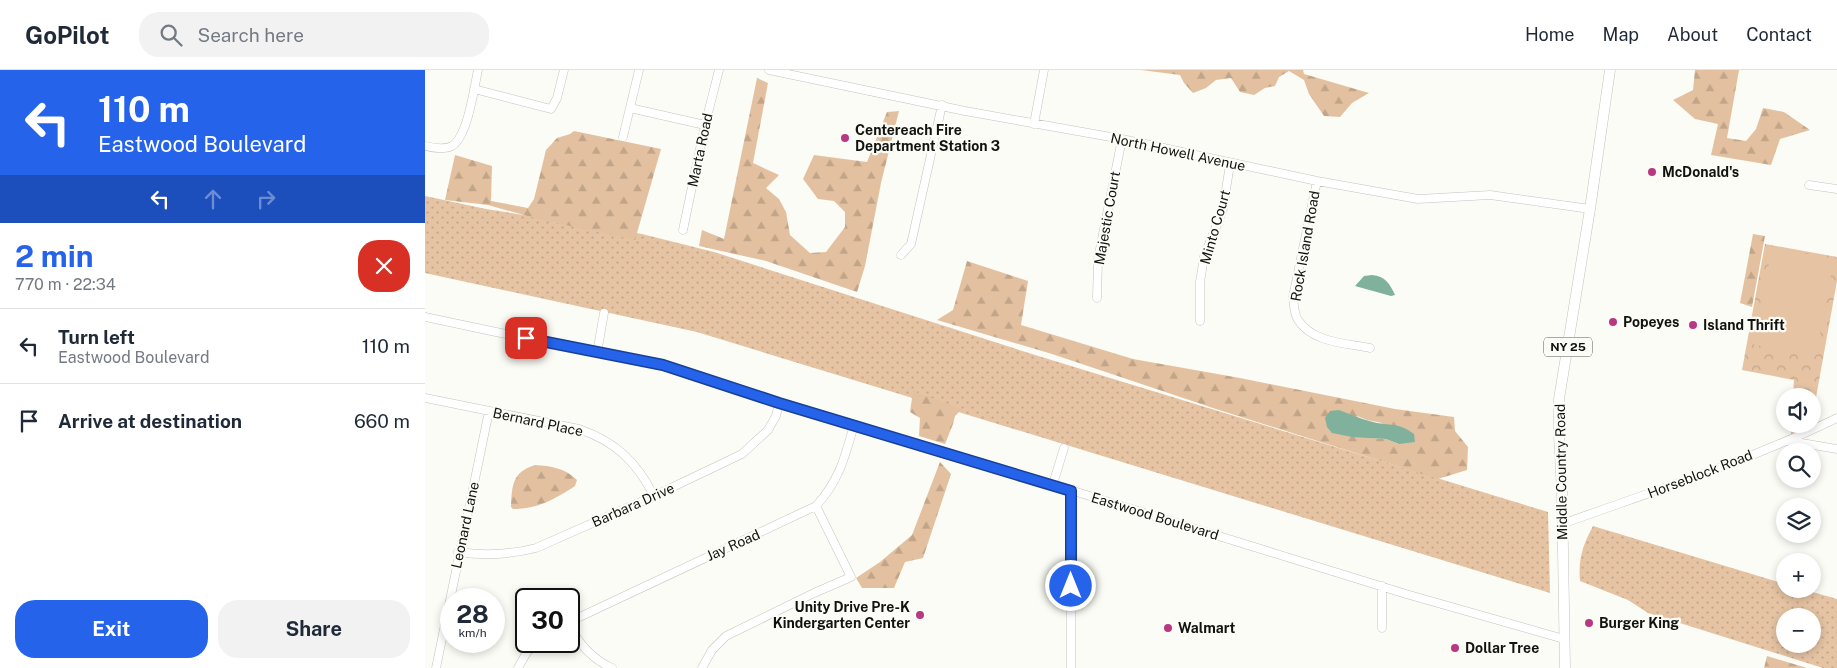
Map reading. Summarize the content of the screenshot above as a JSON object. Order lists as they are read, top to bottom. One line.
{"streets":{"main road":["NY 25","Middle Country Road"],"street":["Marta Road","North Howell Avenue","Majestic Court","Minto Court","Rock Island Road","Bernard Place","Horseblock Road","Barbara Drive","Eastwood Boulevard","Leonard Lane","Jay Road"]},"crossings":[["North Howell Avenue","Majestic Court"],["North Howell Avenue","Minto Court"],["North Howell Avenue","Rock Island Road"],["North Howell Avenue","Middle Country Road"],["Bernard Place","Barbara Drive"],["Bernard Place","Leonard Lane"],["Middle Country Road","Horseblock Road"],["Middle Country Road","Eastwood Boulevard"],["Barbara Drive","Eastwood Boulevard"],["Barbara Drive","Leonard Lane"],["Eastwood Boulevard","Jay Road"]],"places":["Centereach Fire Department Station 3","McDonald's","Popeyes","Island Thrift","Unity Drive Pre-K Kindergarten Center","Burger King","Walmart","Dollar Tree"],"page":{"header":"GoPilot","search":"Search here","nav":["Home","Map","About","Contact"],"turn":["110 m","Eastwood Boulevard"],"heading":["2 min","770 m · 22:34"],"list":[{"name":"Turn left","note":"Eastwood Boulevard","value":"110 m"},{"name":"Arrive at destination","value":"660 m"}],"map_buttons":["+","−"],"speed":"28 km/h","limit":"30","buttons":["Exit","Share"]}}
